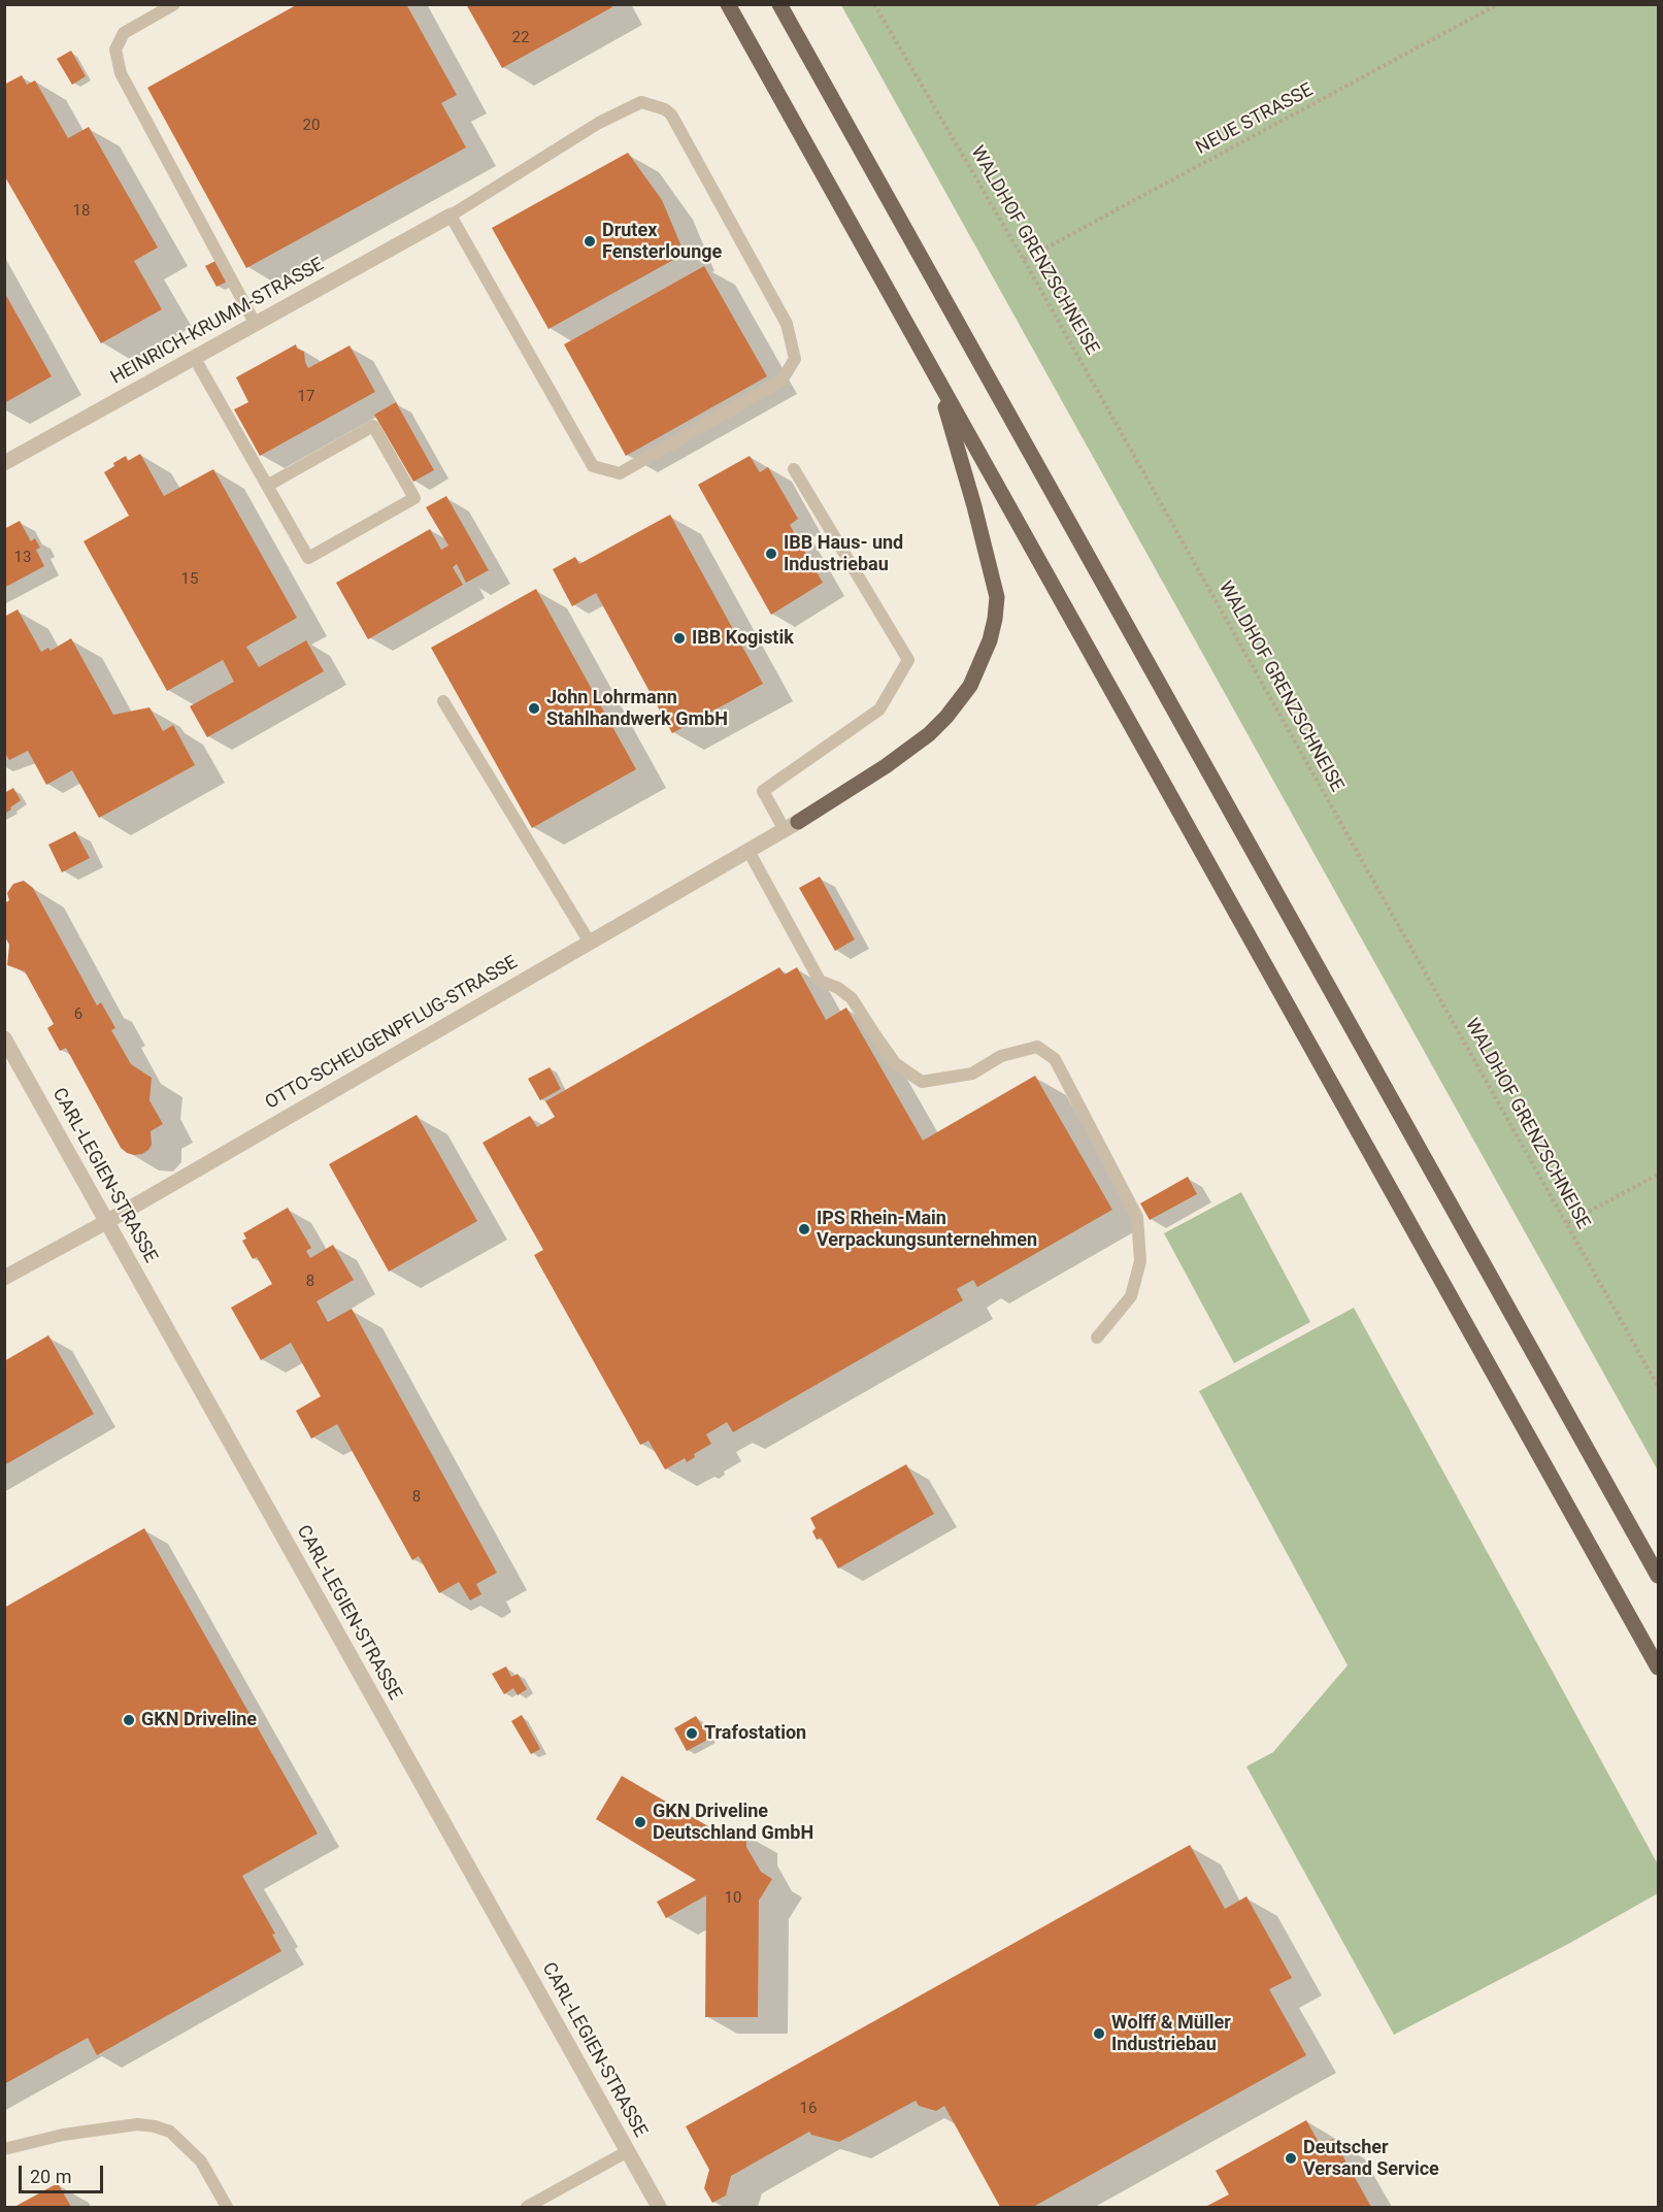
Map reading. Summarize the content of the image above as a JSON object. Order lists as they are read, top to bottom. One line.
{"streets":{"street":["HEINRICH-KRUMM-STRASSE","OTTO-SCHEUGENPFLUG-STRASSE","CARL-LEGIEN-STRASSE"],"path":["NEUE STRASSE","WALDHOF GRENZSCHNEISE"]},"crossings":[["NEUE STRASSE","WALDHOF GRENZSCHNEISE"],["OTTO-SCHEUGENPFLUG-STRASSE","CARL-LEGIEN-STRASSE"]],"places":["Drutex Fensterlounge","IBB Haus- und Industriebau","IBB Kogistik","John Lohrmann Stahlhandwerk GmbH","IPS Rhein-Main Verpackungsunternehmen","GKN Driveline","Trafostation","GKN Driveline Deutschland GmbH","Wolff & Müller Industriebau","Deutscher Versand Service"],"house_numbers":["22","20","18","17","13","15","6","8","8","10","16"],"scale_bar":"20 m"}
